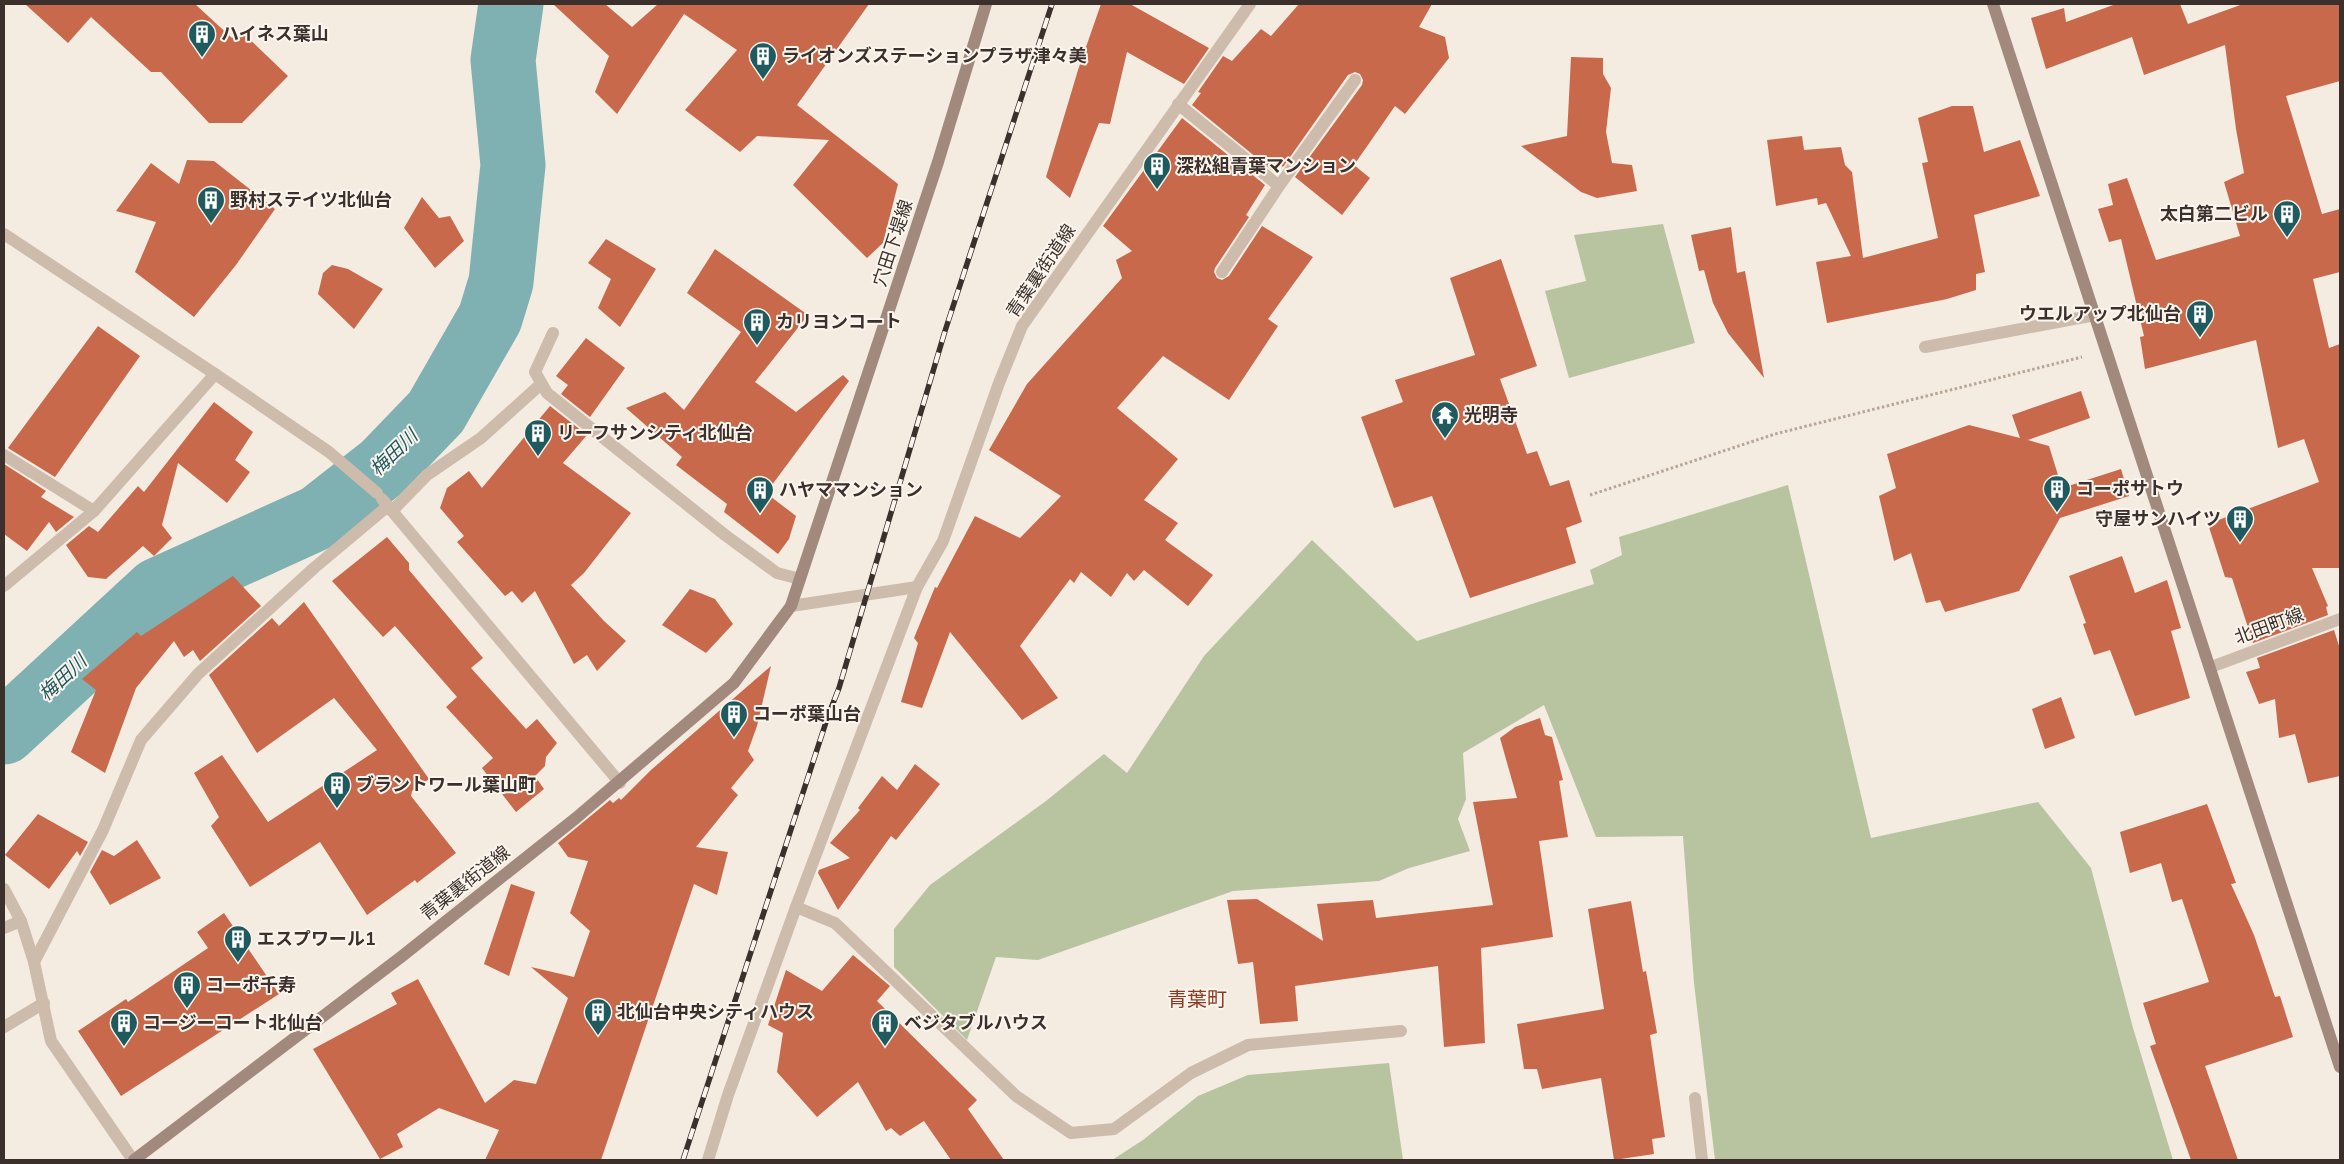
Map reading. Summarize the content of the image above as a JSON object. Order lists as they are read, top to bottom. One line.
{"streets":{"street":["穴田下堤線","青葉裏街道線","北田町線"]},"crossings":[["穴田下堤線","青葉裏街道線"]],"districts":["青葉町"],"water":["梅田川"],"places":{"building":["ハイネス葉山","ライオンズステーションプラザ津々美","深松組青葉マンション","野村ステイツ北仙台","太白第二ビル","ウエルアップ北仙台","カリヨンコート","リーフサンシティ北仙台","コーポサトウ","ハヤママンション","守屋サンハイツ","コーポ葉山台","ブラントワール葉山町","エスプワール1","コーポ千寿","北仙台中央シティハウス","コージーコート北仙台","ベジタブルハウス"],"temple":["光明寺"]}}
